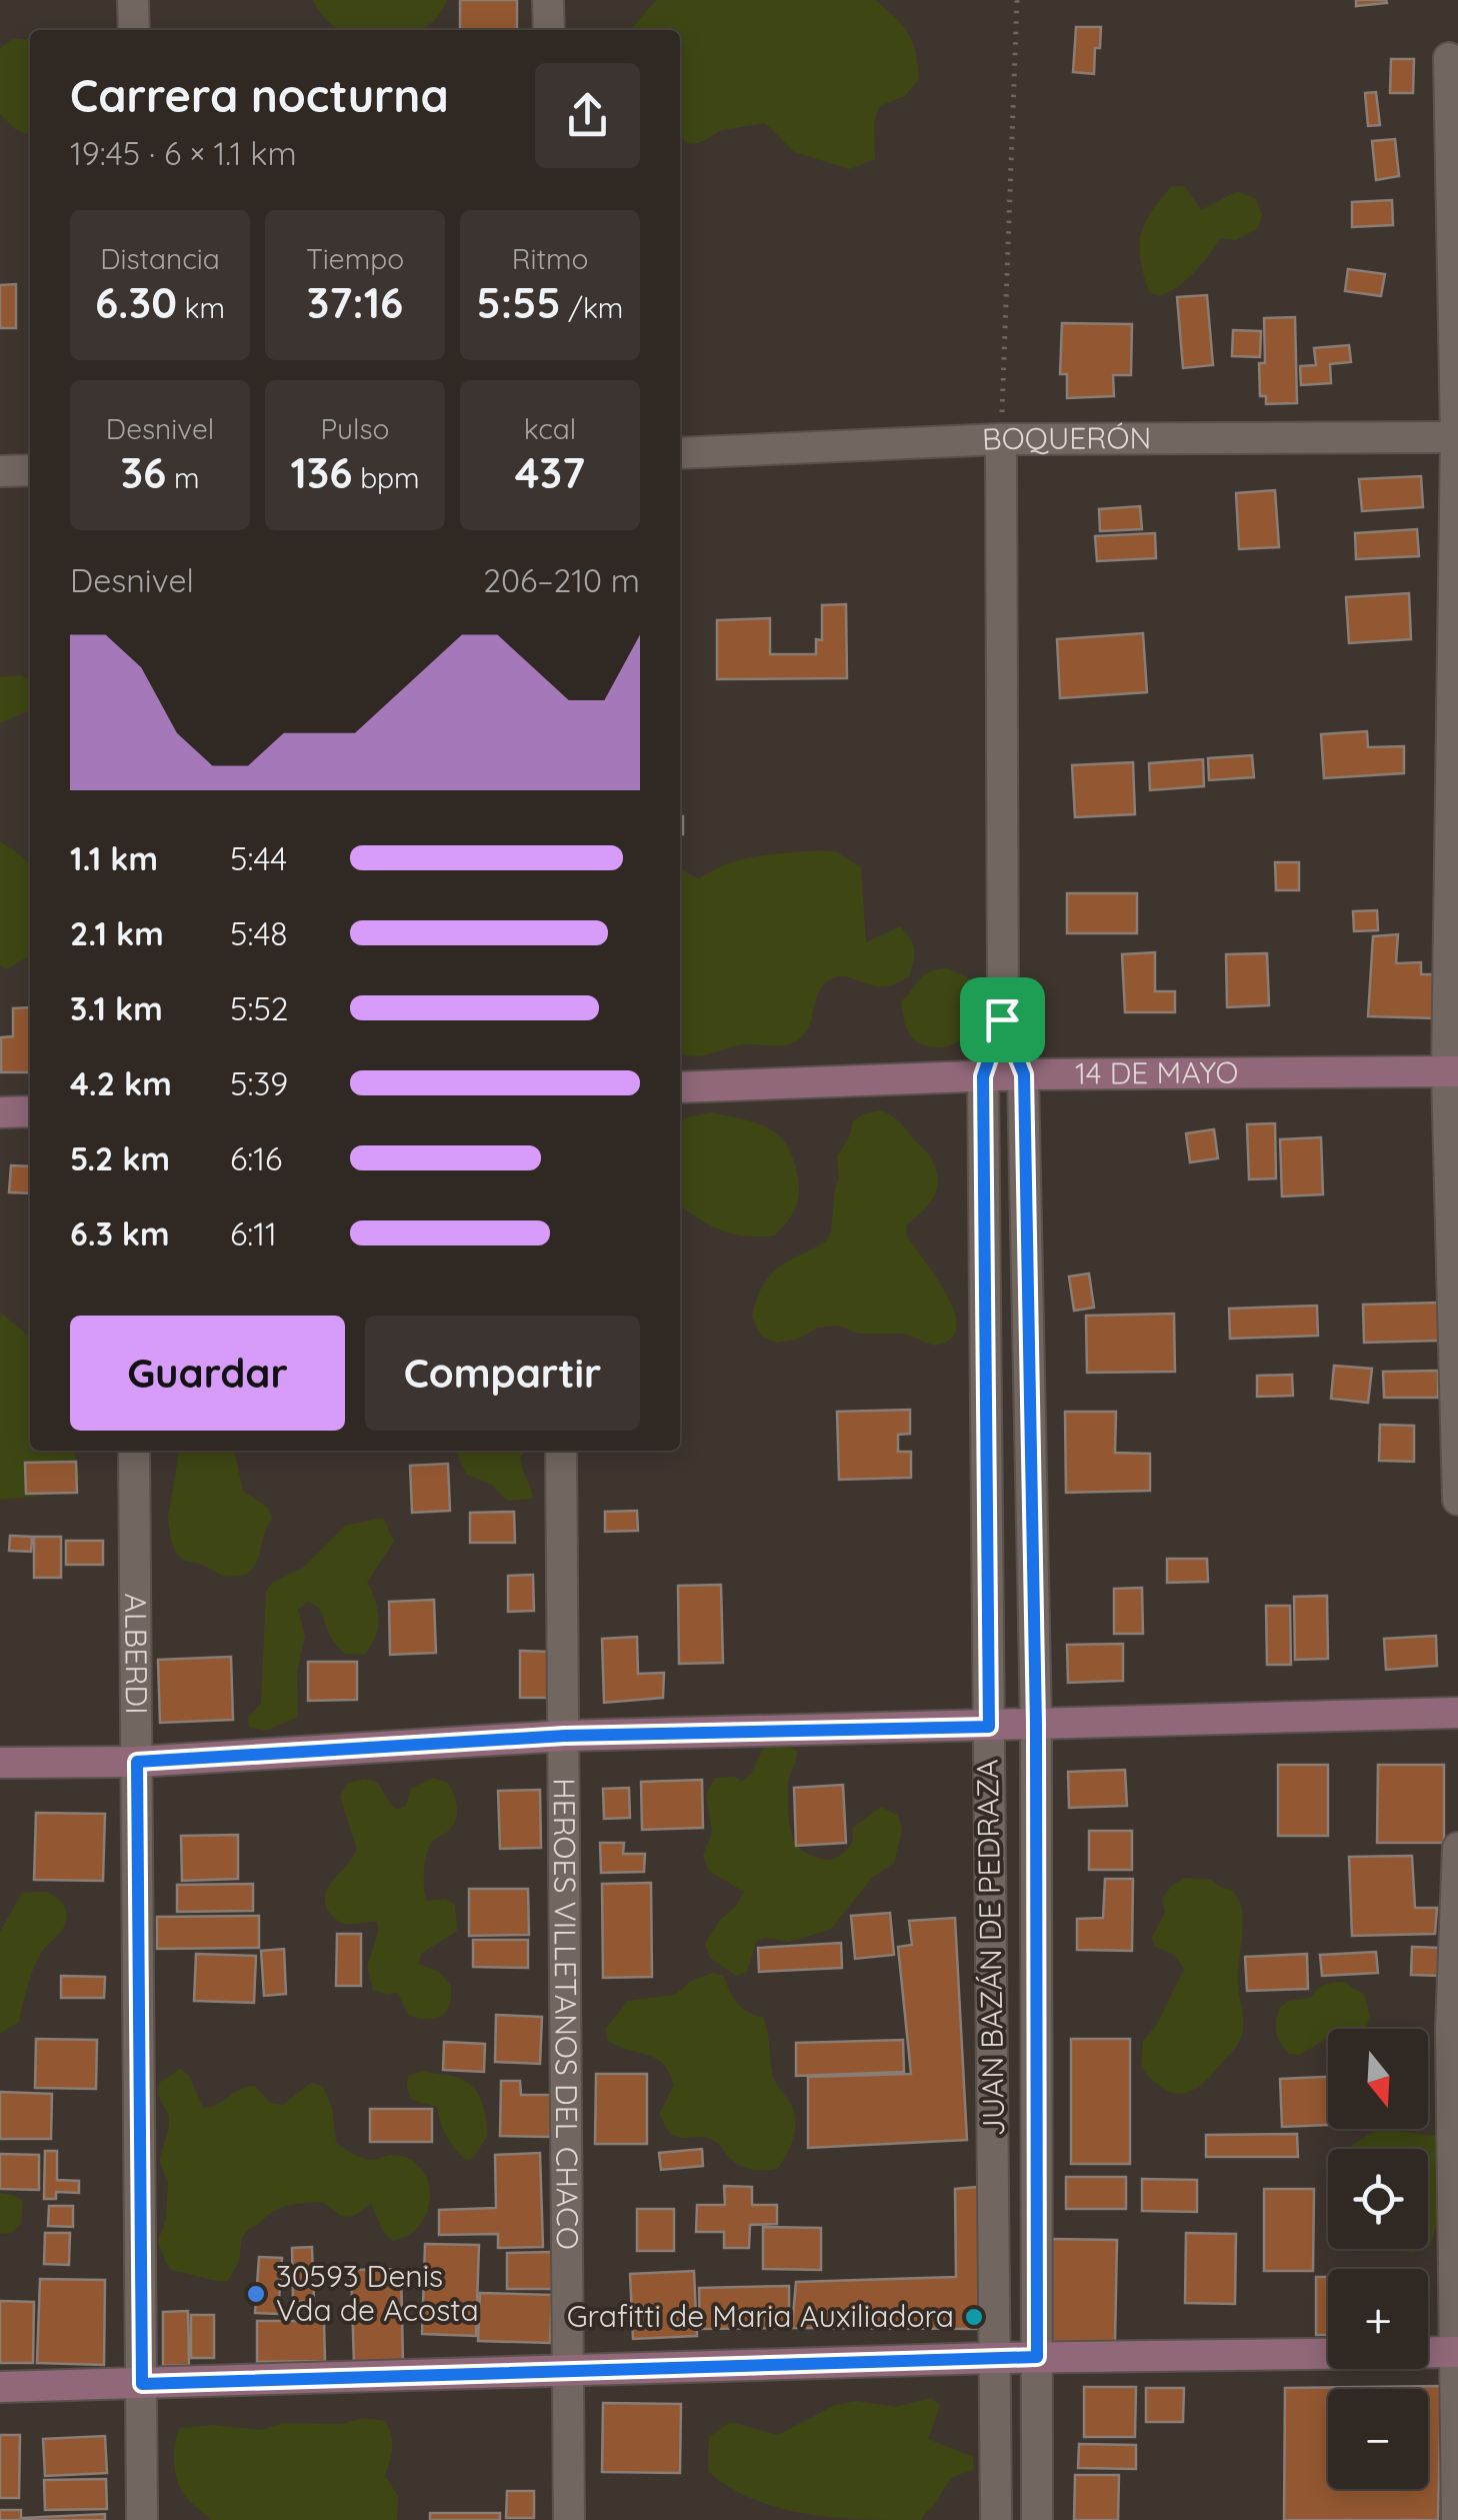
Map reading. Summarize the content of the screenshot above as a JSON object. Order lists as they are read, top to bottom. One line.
{"streets":{"main road":["14 DE MAYO"],"street":["BOQUERÓN","ALBERDI","JUAN BAZÁN DE PEDRAZA","HEROES VILLETANOS DEL CHACO"]},"crossings":[["14 DE MAYO","JUAN BAZÁN DE PEDRAZA"]],"places":["30593 Denis Vda de Acosta","Grafitti de Maria Auxiliadora"],"north":"bottom","page":{"heading":["Carrera nocturna","19:45 · 6 × 1.1 km"],"stats":[["Distancia","6.30 km"],["Tiempo","37:16"],["Ritmo","5:55 /km"],["Desnivel","36 m"],["Pulso","136 bpm"],["kcal","437"]],"chart":["Desnivel","206–210 m"],"list":[{"name":"1.1 km","note":"5:44"},{"name":"2.1 km","note":"5:48"},{"name":"3.1 km","note":"5:52"},{"name":"4.2 km","note":"5:39"},{"name":"5.2 km","note":"6:16"},{"name":"6.3 km","note":"6:11"}],"buttons":["Guardar","Compartir"],"map_buttons":["+","−"]}}
